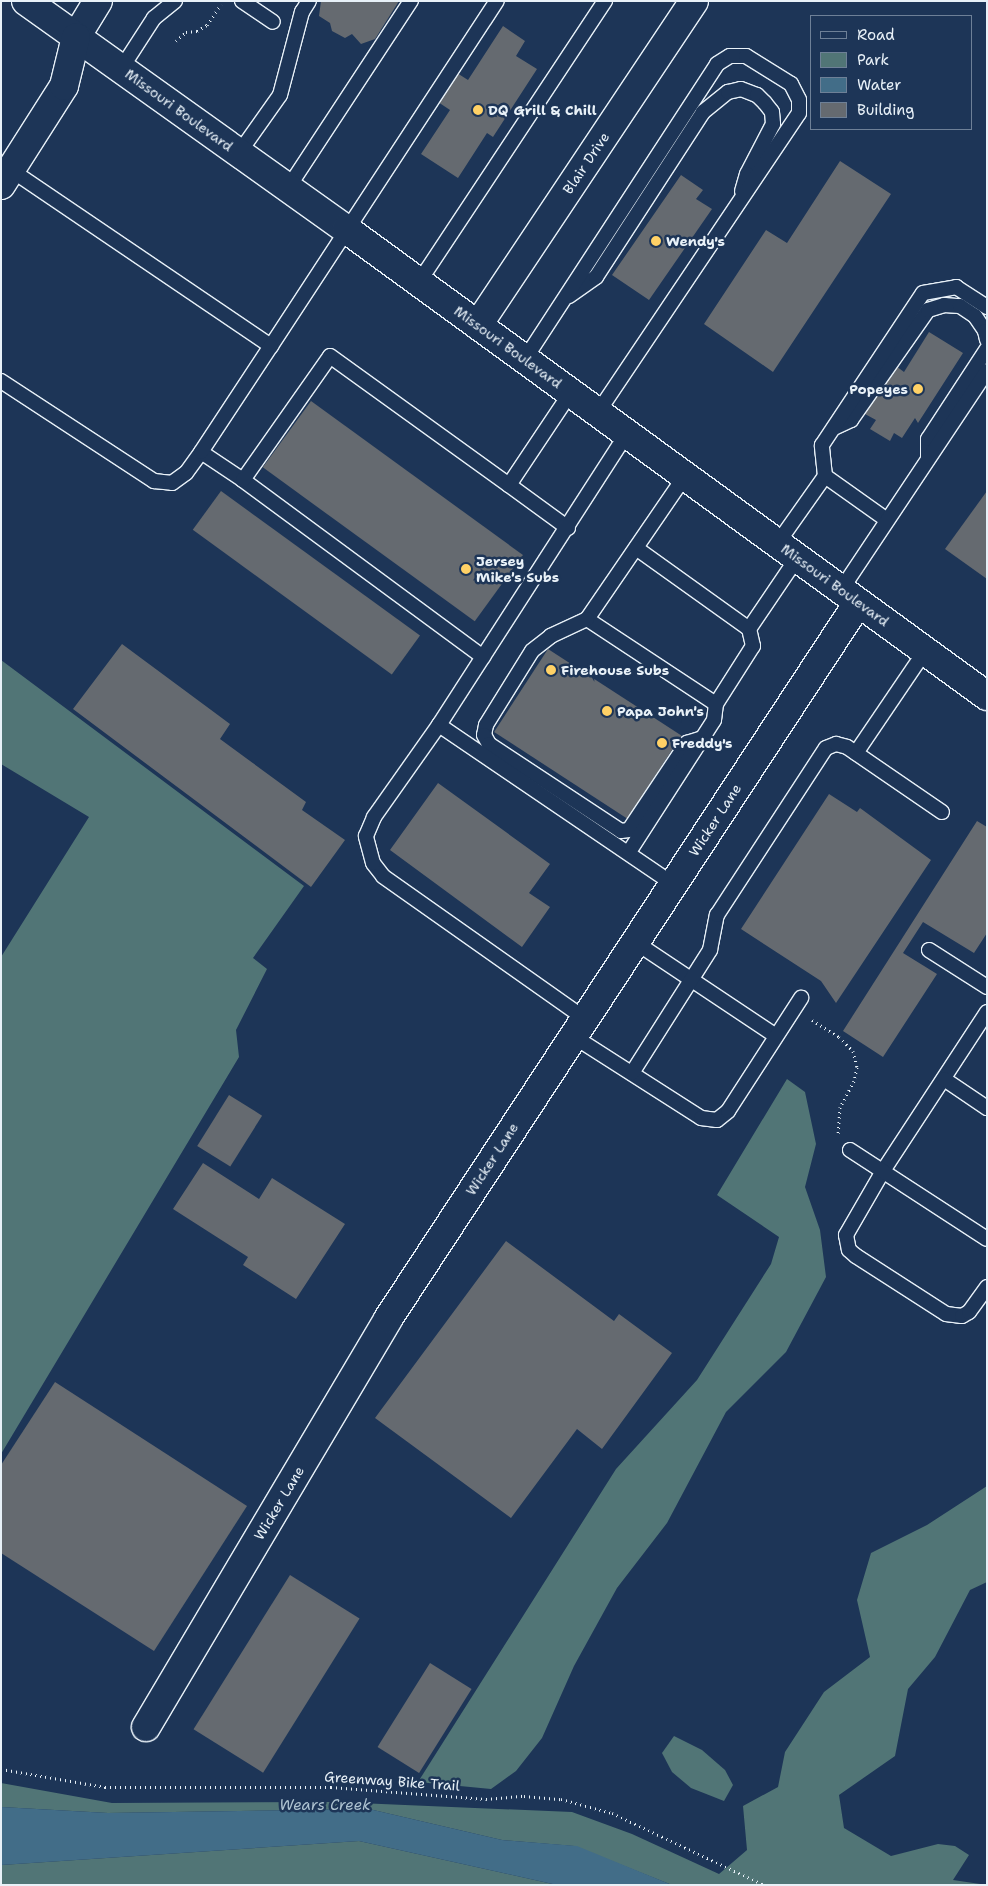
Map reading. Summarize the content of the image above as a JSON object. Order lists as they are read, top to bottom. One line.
{"streets":{"street":["Missouri Boulevard","Blair Drive","Wicker Lane"],"path":["Greenway Bike Trail"]},"crossings":[["Missouri Boulevard","Blair Drive"],["Missouri Boulevard","Wicker Lane"]],"water":["Wears Creek"],"places":["DQ Grill & Chill","Wendy's","Popeyes","Jersey Mike's Subs","Firehouse Subs","Papa John's","Freddy's"],"legend":["Road","Park","Water","Building"]}
